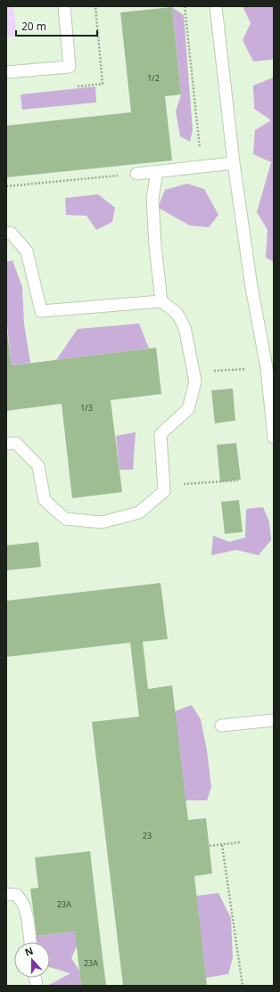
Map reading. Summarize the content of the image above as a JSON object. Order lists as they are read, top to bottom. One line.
{"house_numbers":["1/2","1/3","23","23А","23А"],"scale_bar":"20 m","north":"top"}
